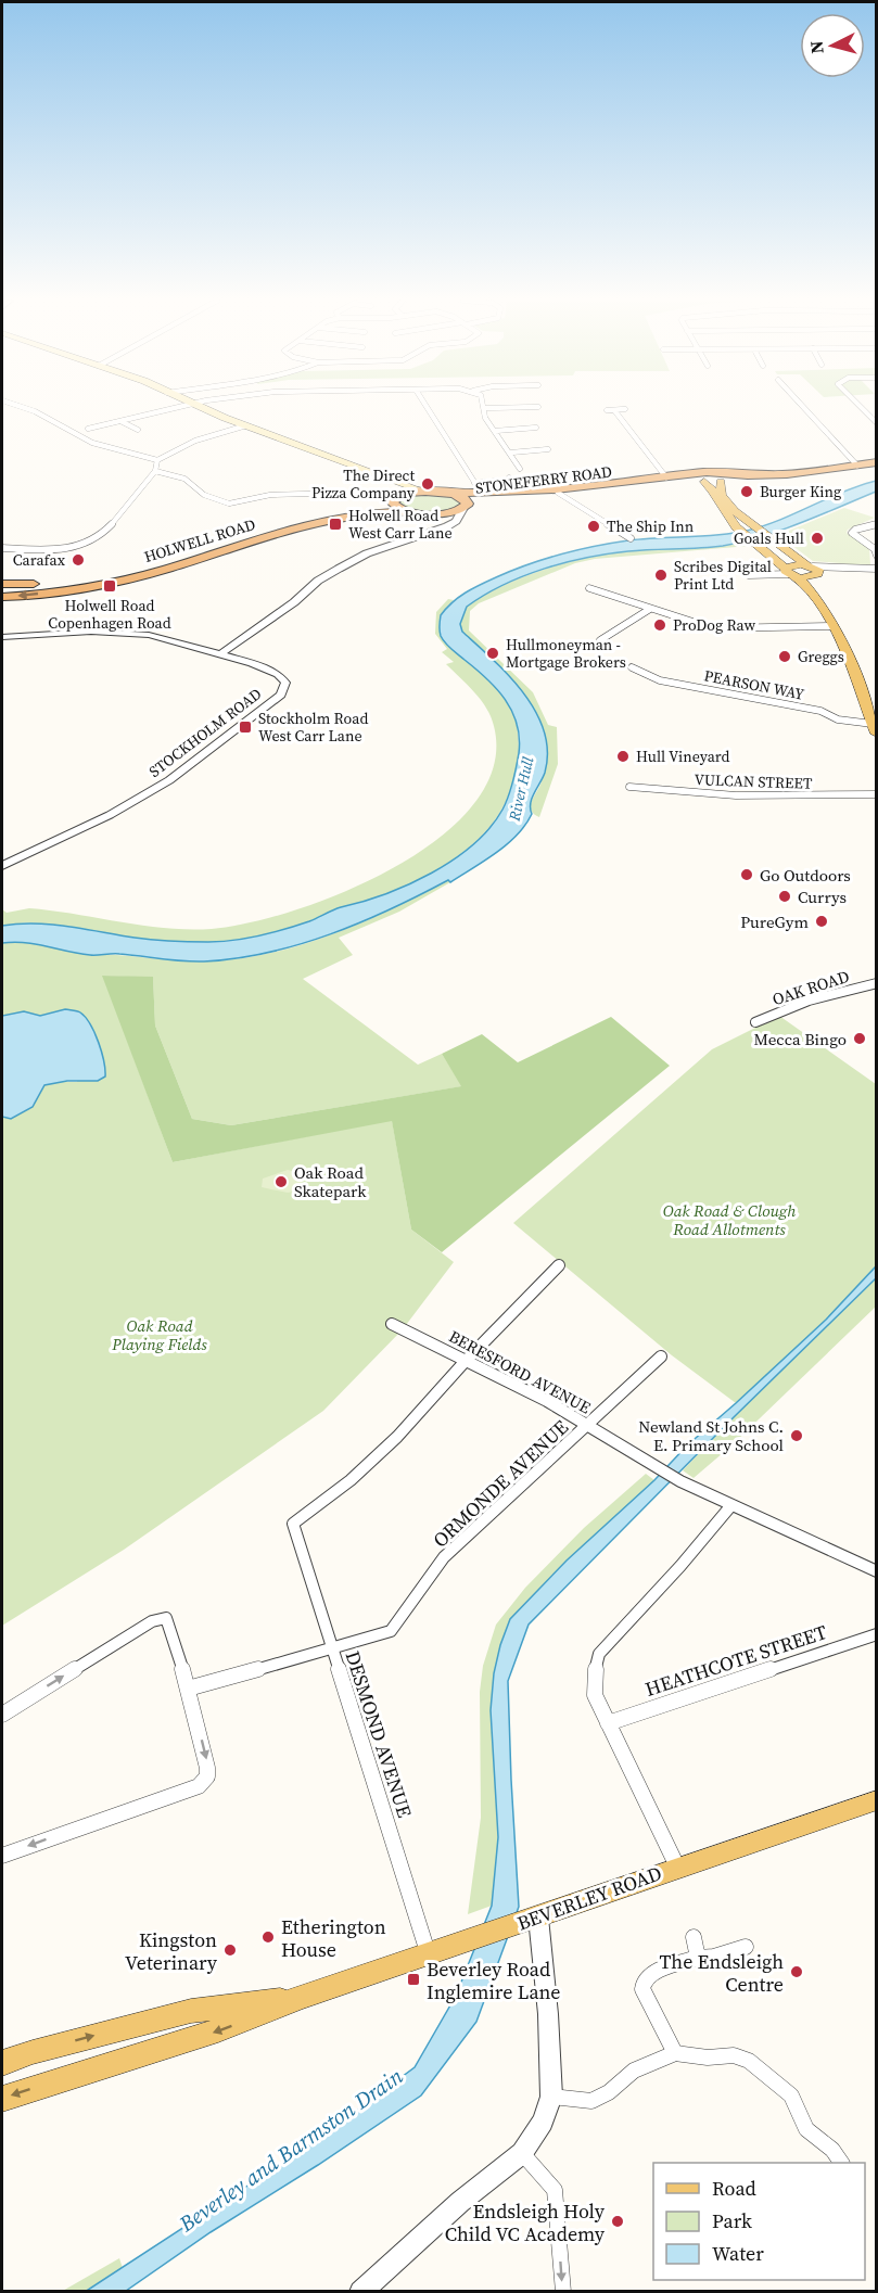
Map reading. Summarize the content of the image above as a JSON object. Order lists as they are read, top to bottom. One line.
{"streets":{"highway":["STONEFERRY ROAD","HOLWELL ROAD"],"main road":["BEVERLEY ROAD"],"street":["PEARSON WAY","STOCKHOLM ROAD","VULCAN STREET","OAK ROAD","BERESFORD AVENUE","ORMONDE AVENUE","HEATHCOTE STREET","DESMOND AVENUE"]},"crossings":[["STONEFERRY ROAD","HOLWELL ROAD"],["BERESFORD AVENUE","ORMONDE AVENUE"],["BERESFORD AVENUE","DESMOND AVENUE"],["ORMONDE AVENUE","DESMOND AVENUE"],["DESMOND AVENUE","BEVERLEY ROAD"]],"water":["River Hull","Beverley and Barmston Drain"],"parks":["Oak Road & Clough Road Allotments","Oak Road Playing Fields"],"places":{"other":["The Direct Pizza Company","Burger King","The Ship Inn","Goals Hull","Carafax","Scribes Digital Print Ltd","ProDog Raw","Hullmoneyman - Mortgage Brokers","Greggs","Hull Vineyard","Go Outdoors","Currys","PureGym","Mecca Bingo","Oak Road Skatepark","Newland St Johns C. E. Primary School","Etherington House","Kingston Veterinary","The Endsleigh Centre","Endsleigh Holy Child VC Academy"],"transit":["Holwell Road West Carr Lane","Holwell Road Copenhagen Road","Stockholm Road West Carr Lane","Beverley Road Inglemire Lane"]},"legend":["Road","Park","Water"],"north":"left"}
